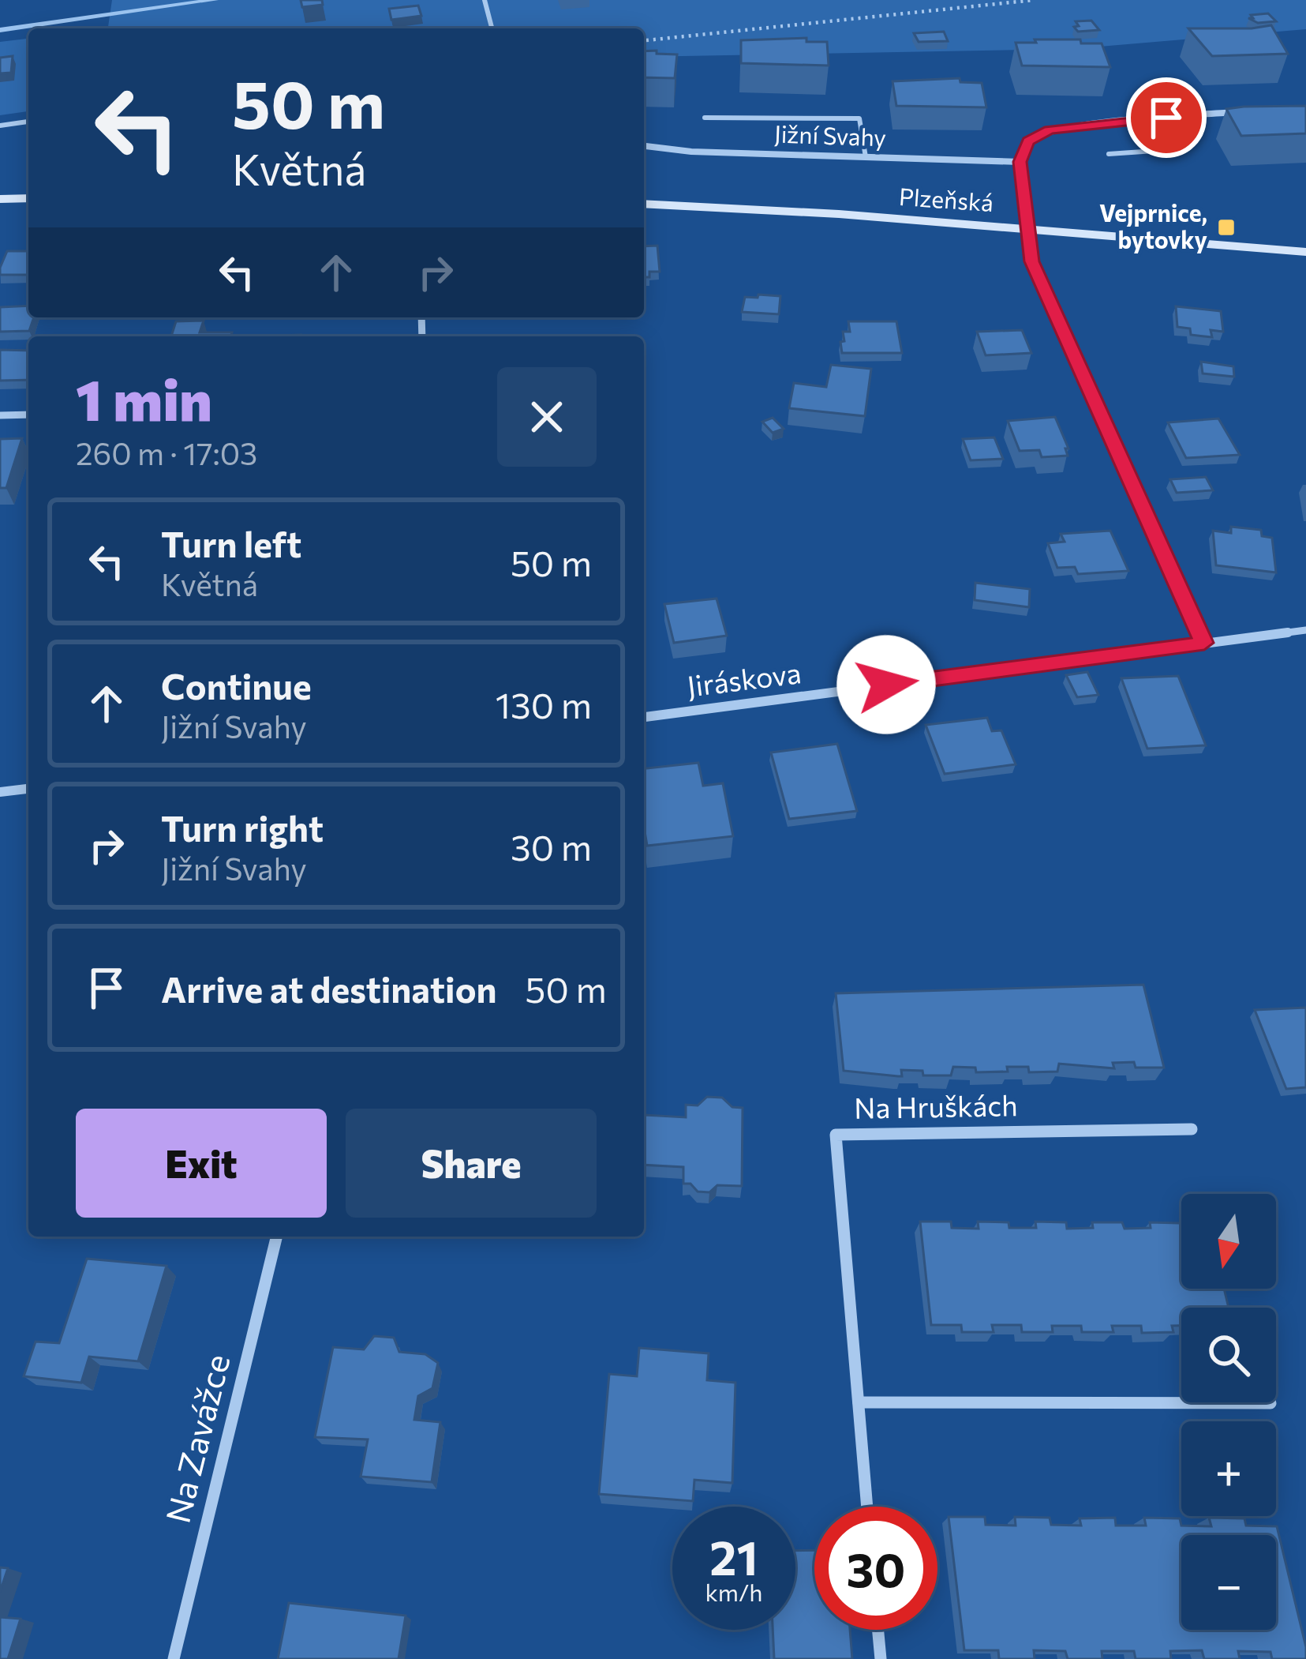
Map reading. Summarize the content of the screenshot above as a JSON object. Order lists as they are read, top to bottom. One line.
{"streets":{"main road":["Plzeňská"],"street":["Jižní Svahy","Jiráskova","Na Hruškách","Na Zavážce"]},"places":{"transit":["Vejprnice, bytovky"]},"north":"bottom","page":{"turn":["50 m","Květná"],"heading":["1 min","260 m · 17:03"],"list":[{"name":"Turn left","note":"Květná","value":"50 m"},{"name":"Continue","note":"Jižní Svahy","value":"130 m"},{"name":"Turn right","note":"Jižní Svahy","value":"30 m"},{"name":"Arrive at destination","value":"50 m"}],"buttons":["Exit","Share"],"map_buttons":["+","−"],"speed":"21 km/h","limit":"30"}}
